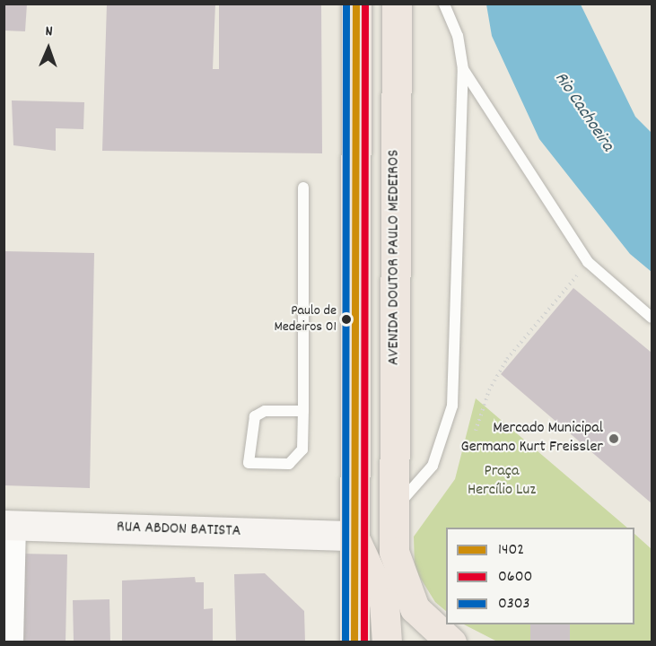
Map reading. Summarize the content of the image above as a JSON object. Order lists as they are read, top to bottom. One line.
{"streets":{"main road":["AVENIDA DOUTOR PAULO MEDEIROS","RUA ABDON BATISTA"]},"water":["Rio Cachoeira"],"parks":["Praça Hercílio Luz"],"places":["Paulo de Medeiros 01","Mercado Municipal Germano Kurt Freissler"],"lines":["transit line 1402","transit line 0600","transit line 0303"],"legend":["1402","0600","0303"],"north":"top"}
